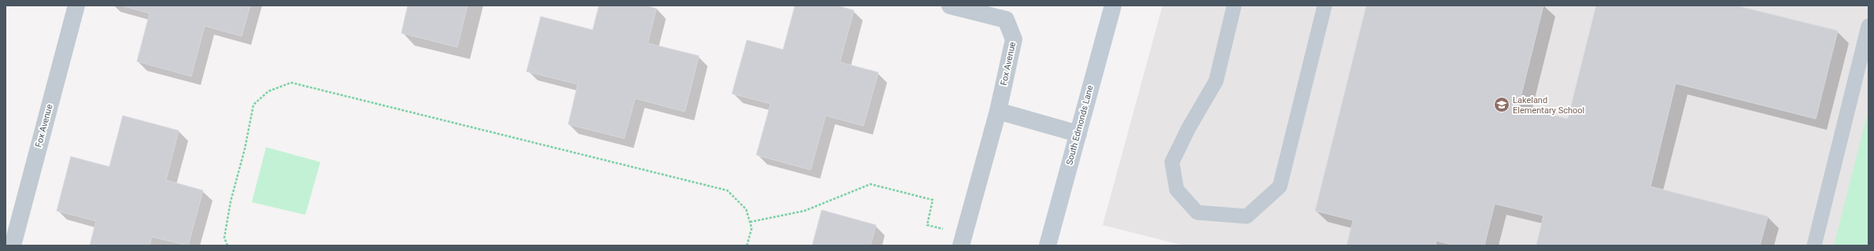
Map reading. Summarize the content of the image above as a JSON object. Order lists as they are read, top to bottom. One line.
{"streets":{"street":["Fox Avenue","South Edmonds Lane"]},"places":{"school or university":["Lakeland Elementary School"]}}
